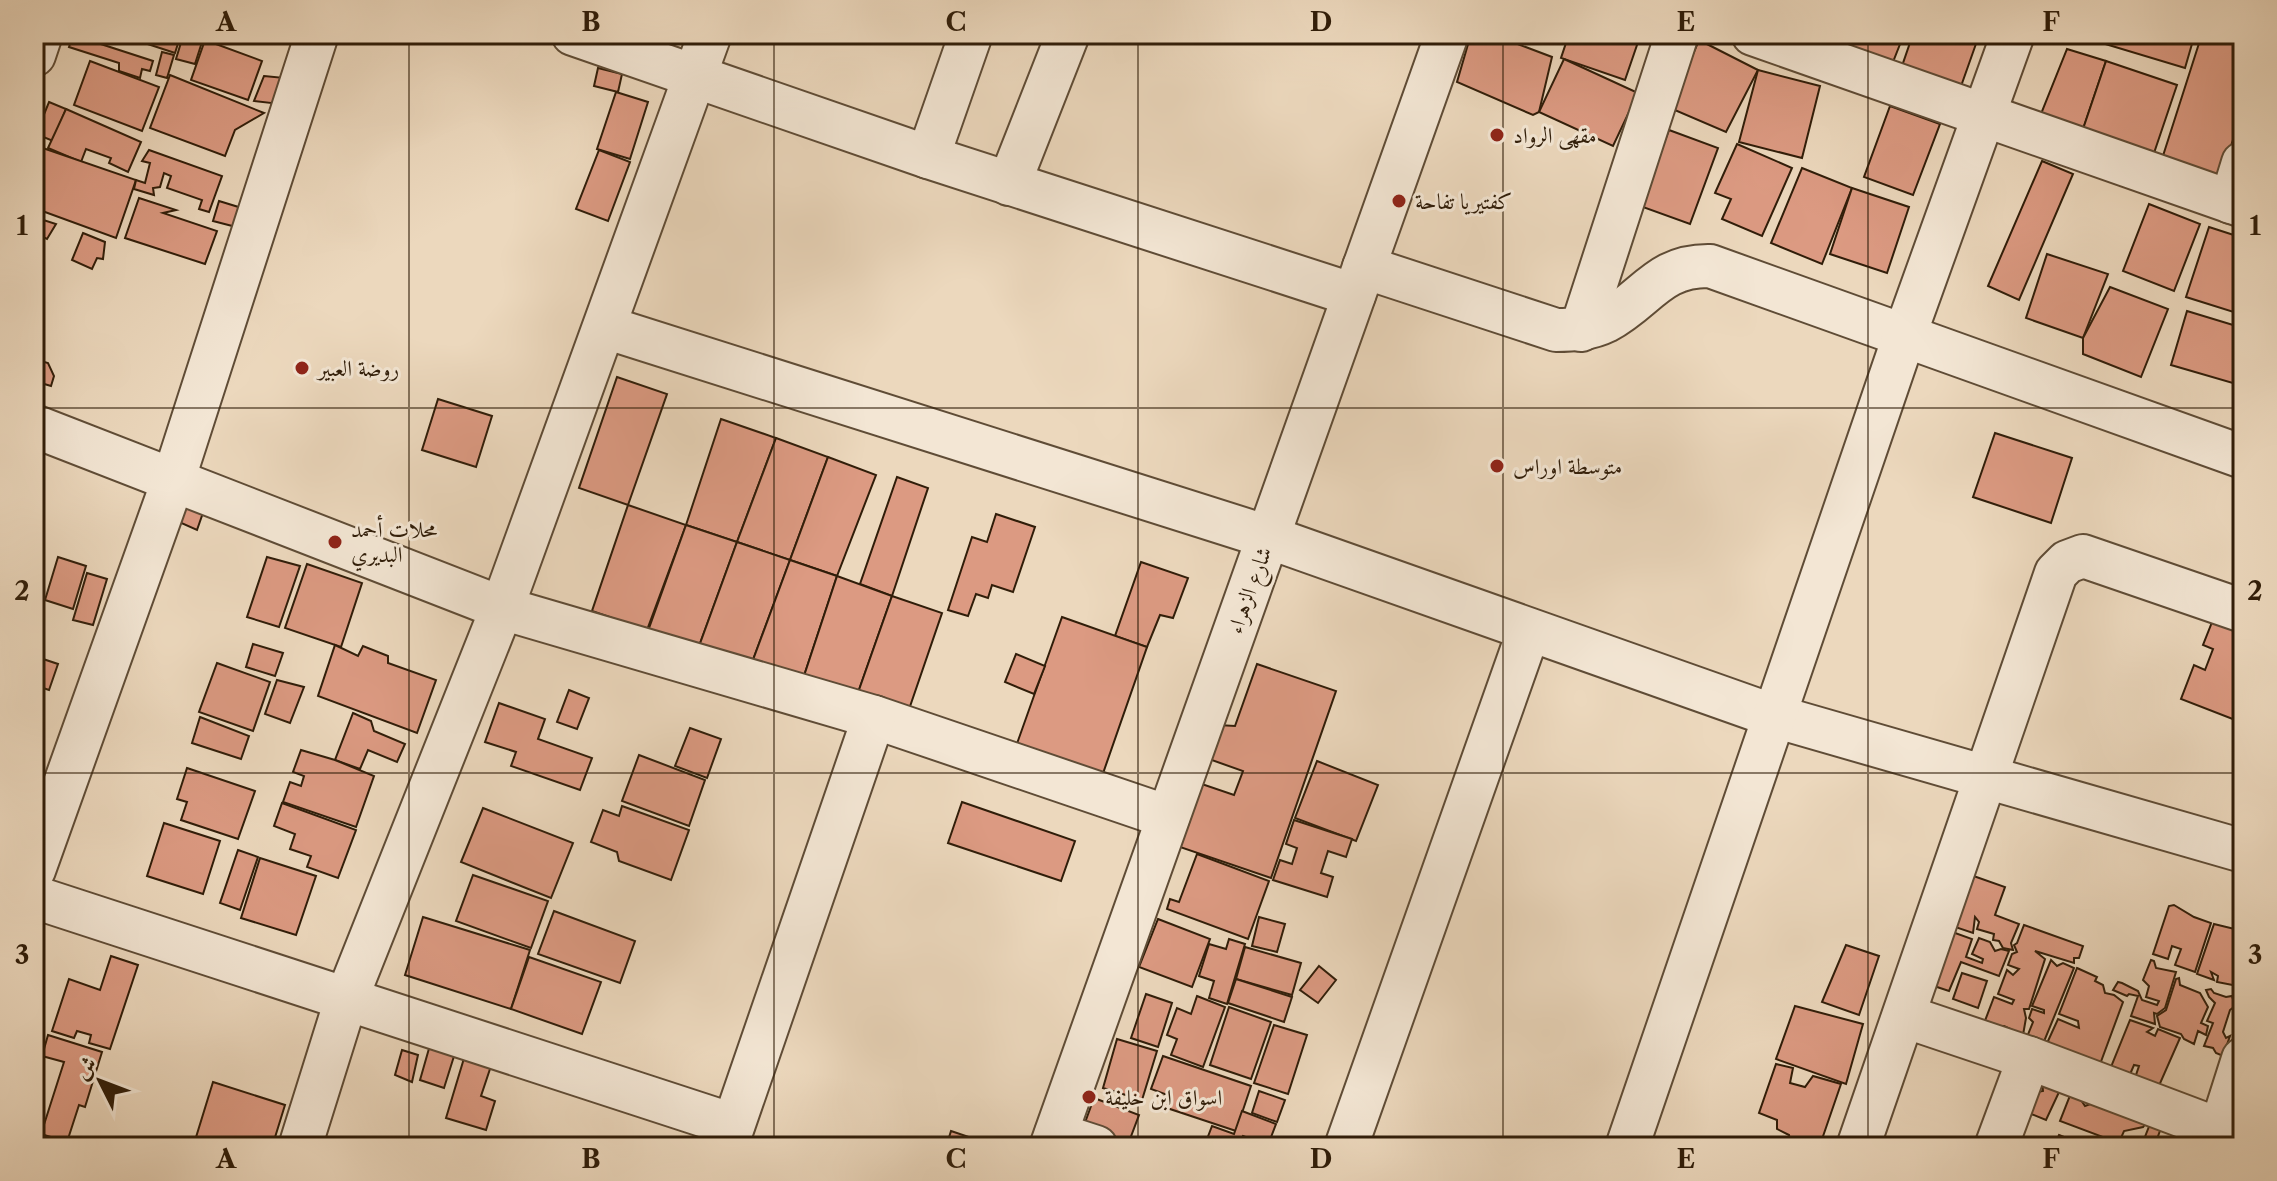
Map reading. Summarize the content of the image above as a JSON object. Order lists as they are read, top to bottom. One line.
{"streets":{"street":["شارع الزهراء"]},"places":["مقهى الرواد","كفتيريا تفاحة","روضة العبير","متوسطة اوراس","محلات أحمد البديري","اسواق ابن خليفة"],"north":"top left","grid":{"columns":["A","B","C","D","E","F"],"rows":["1","2","3"]}}
